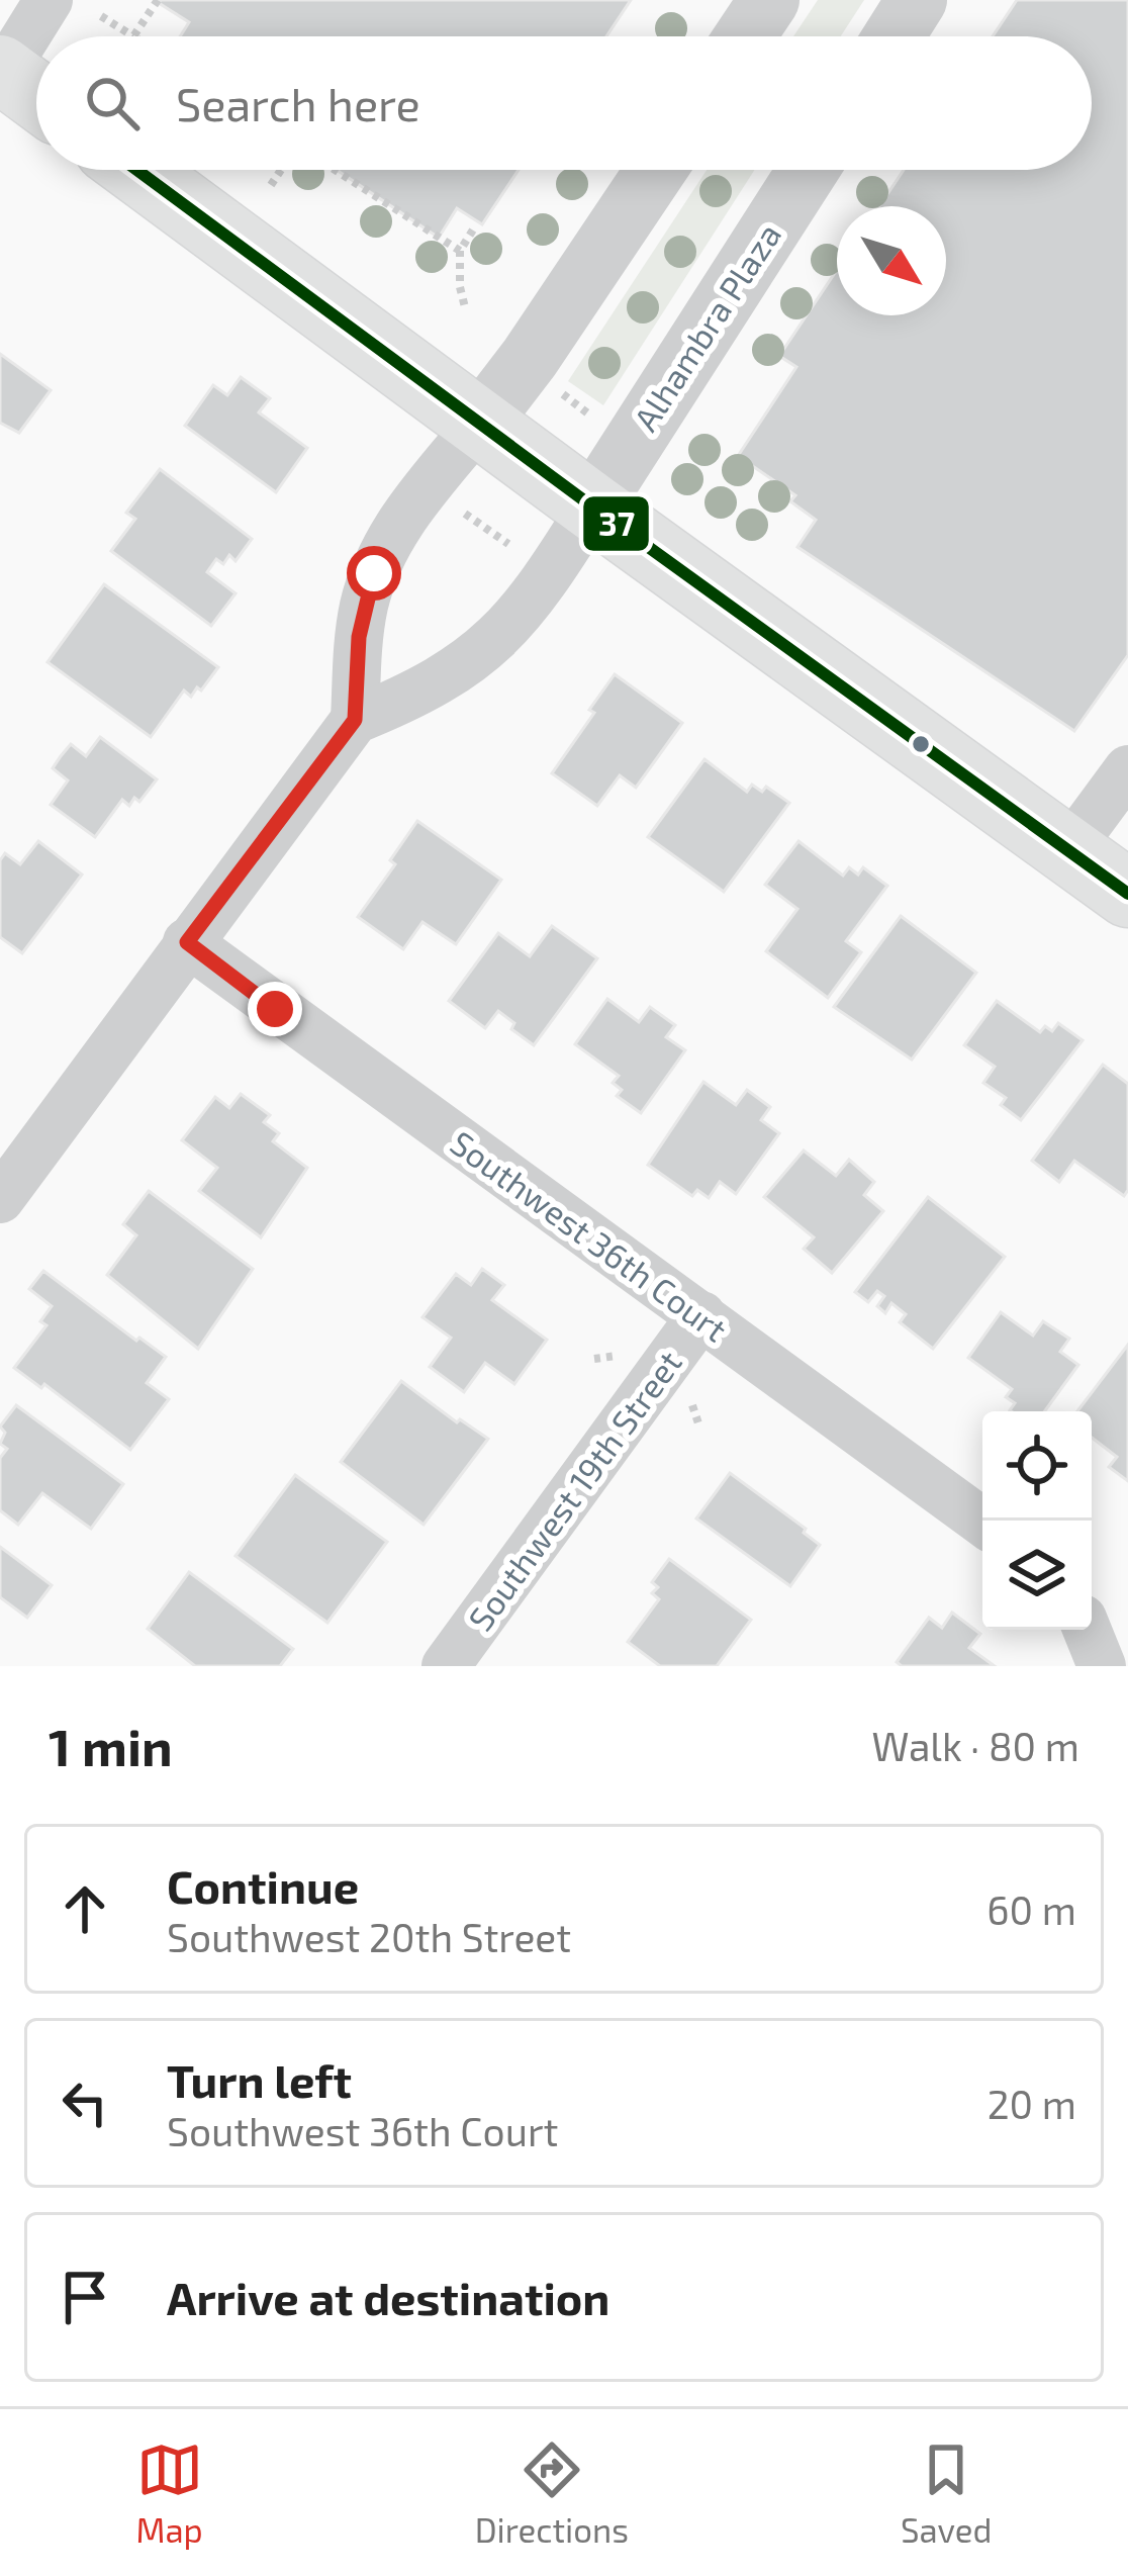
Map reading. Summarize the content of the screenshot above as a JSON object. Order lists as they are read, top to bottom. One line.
{"streets":{"street":["Alhambra Plaza","Southwest 36th Court","Southwest 19th Street"]},"crossings":[["Southwest 36th Court","Southwest 19th Street"]],"lines":["transit line 37"],"north":"bottom right","page":{"search":"Search here","heading":["1 min","Walk · 80 m"],"list":[["Continue","Southwest 20th Street","60 m"],["Turn left","Southwest 36th Court","20 m"],"Arrive at destination"],"nav":["Map","Directions","Saved"]}}
